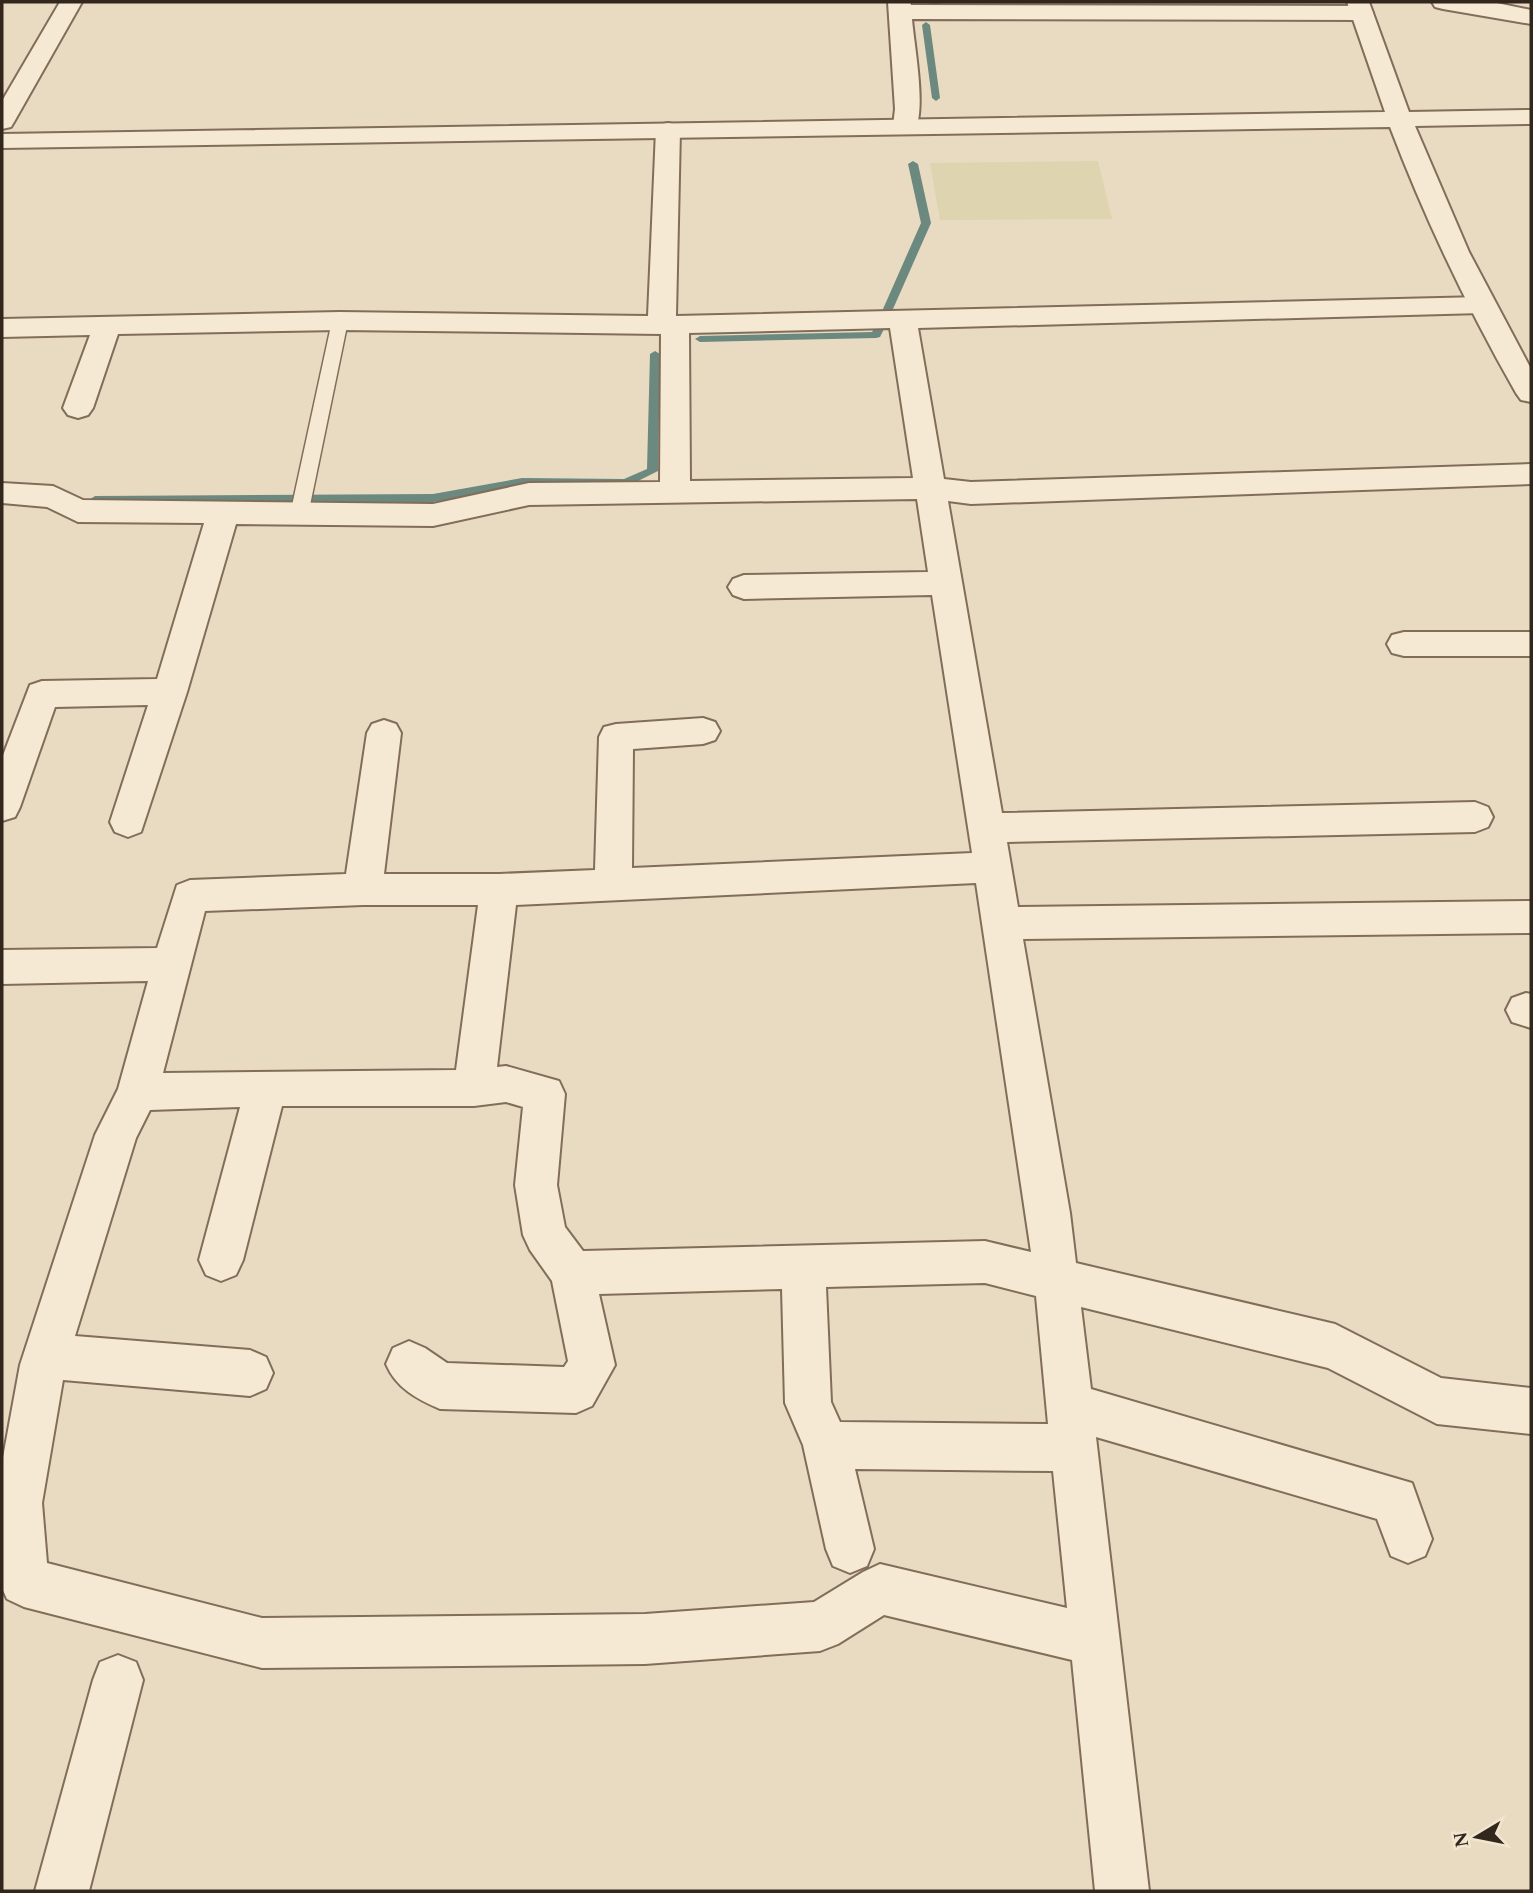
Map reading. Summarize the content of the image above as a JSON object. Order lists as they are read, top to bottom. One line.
{"north":"left"}
